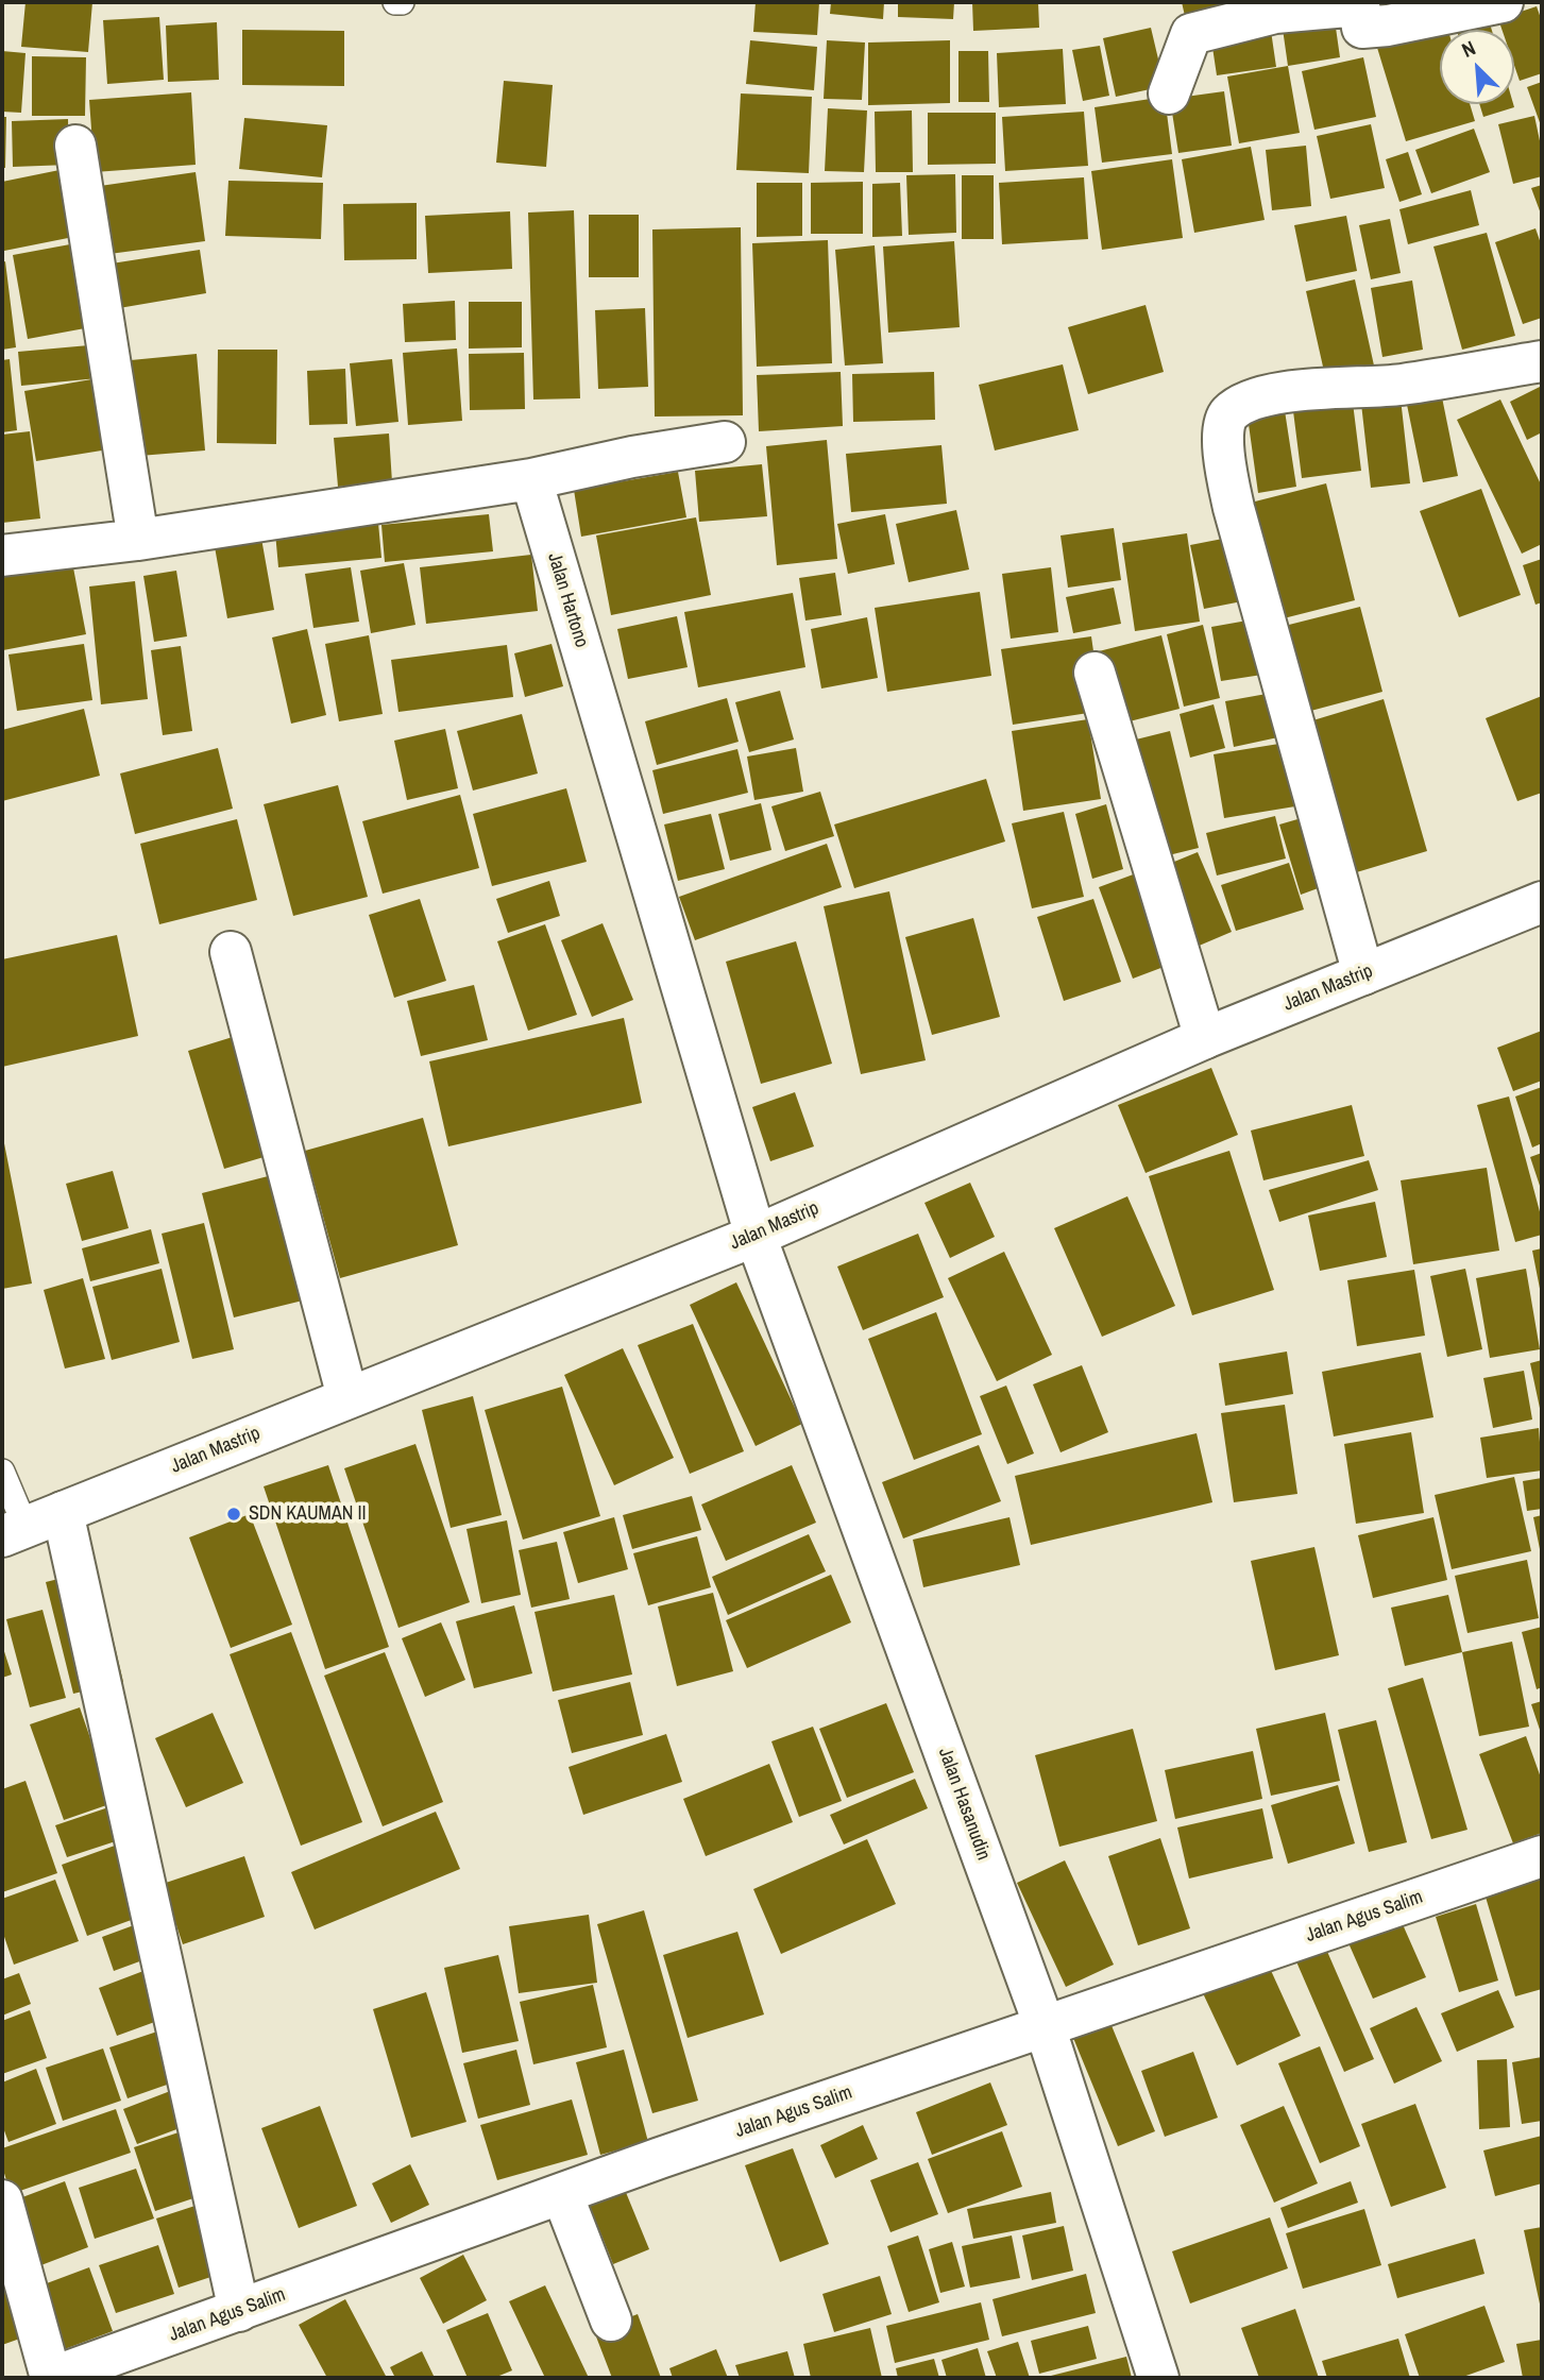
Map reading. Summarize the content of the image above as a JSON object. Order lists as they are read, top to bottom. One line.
{"streets":{"street":["Jalan Hartono","Jalan Mastrip","Jalan Hasanudin","Jalan Agus Salim"]},"crossings":[["Jalan Hartono","Jalan Mastrip"],["Jalan Hartono","Jalan Hasanudin"],["Jalan Mastrip","Jalan Hasanudin"],["Jalan Hasanudin","Jalan Agus Salim"]],"places":["SDN KAUMAN II"],"north":"top left"}
